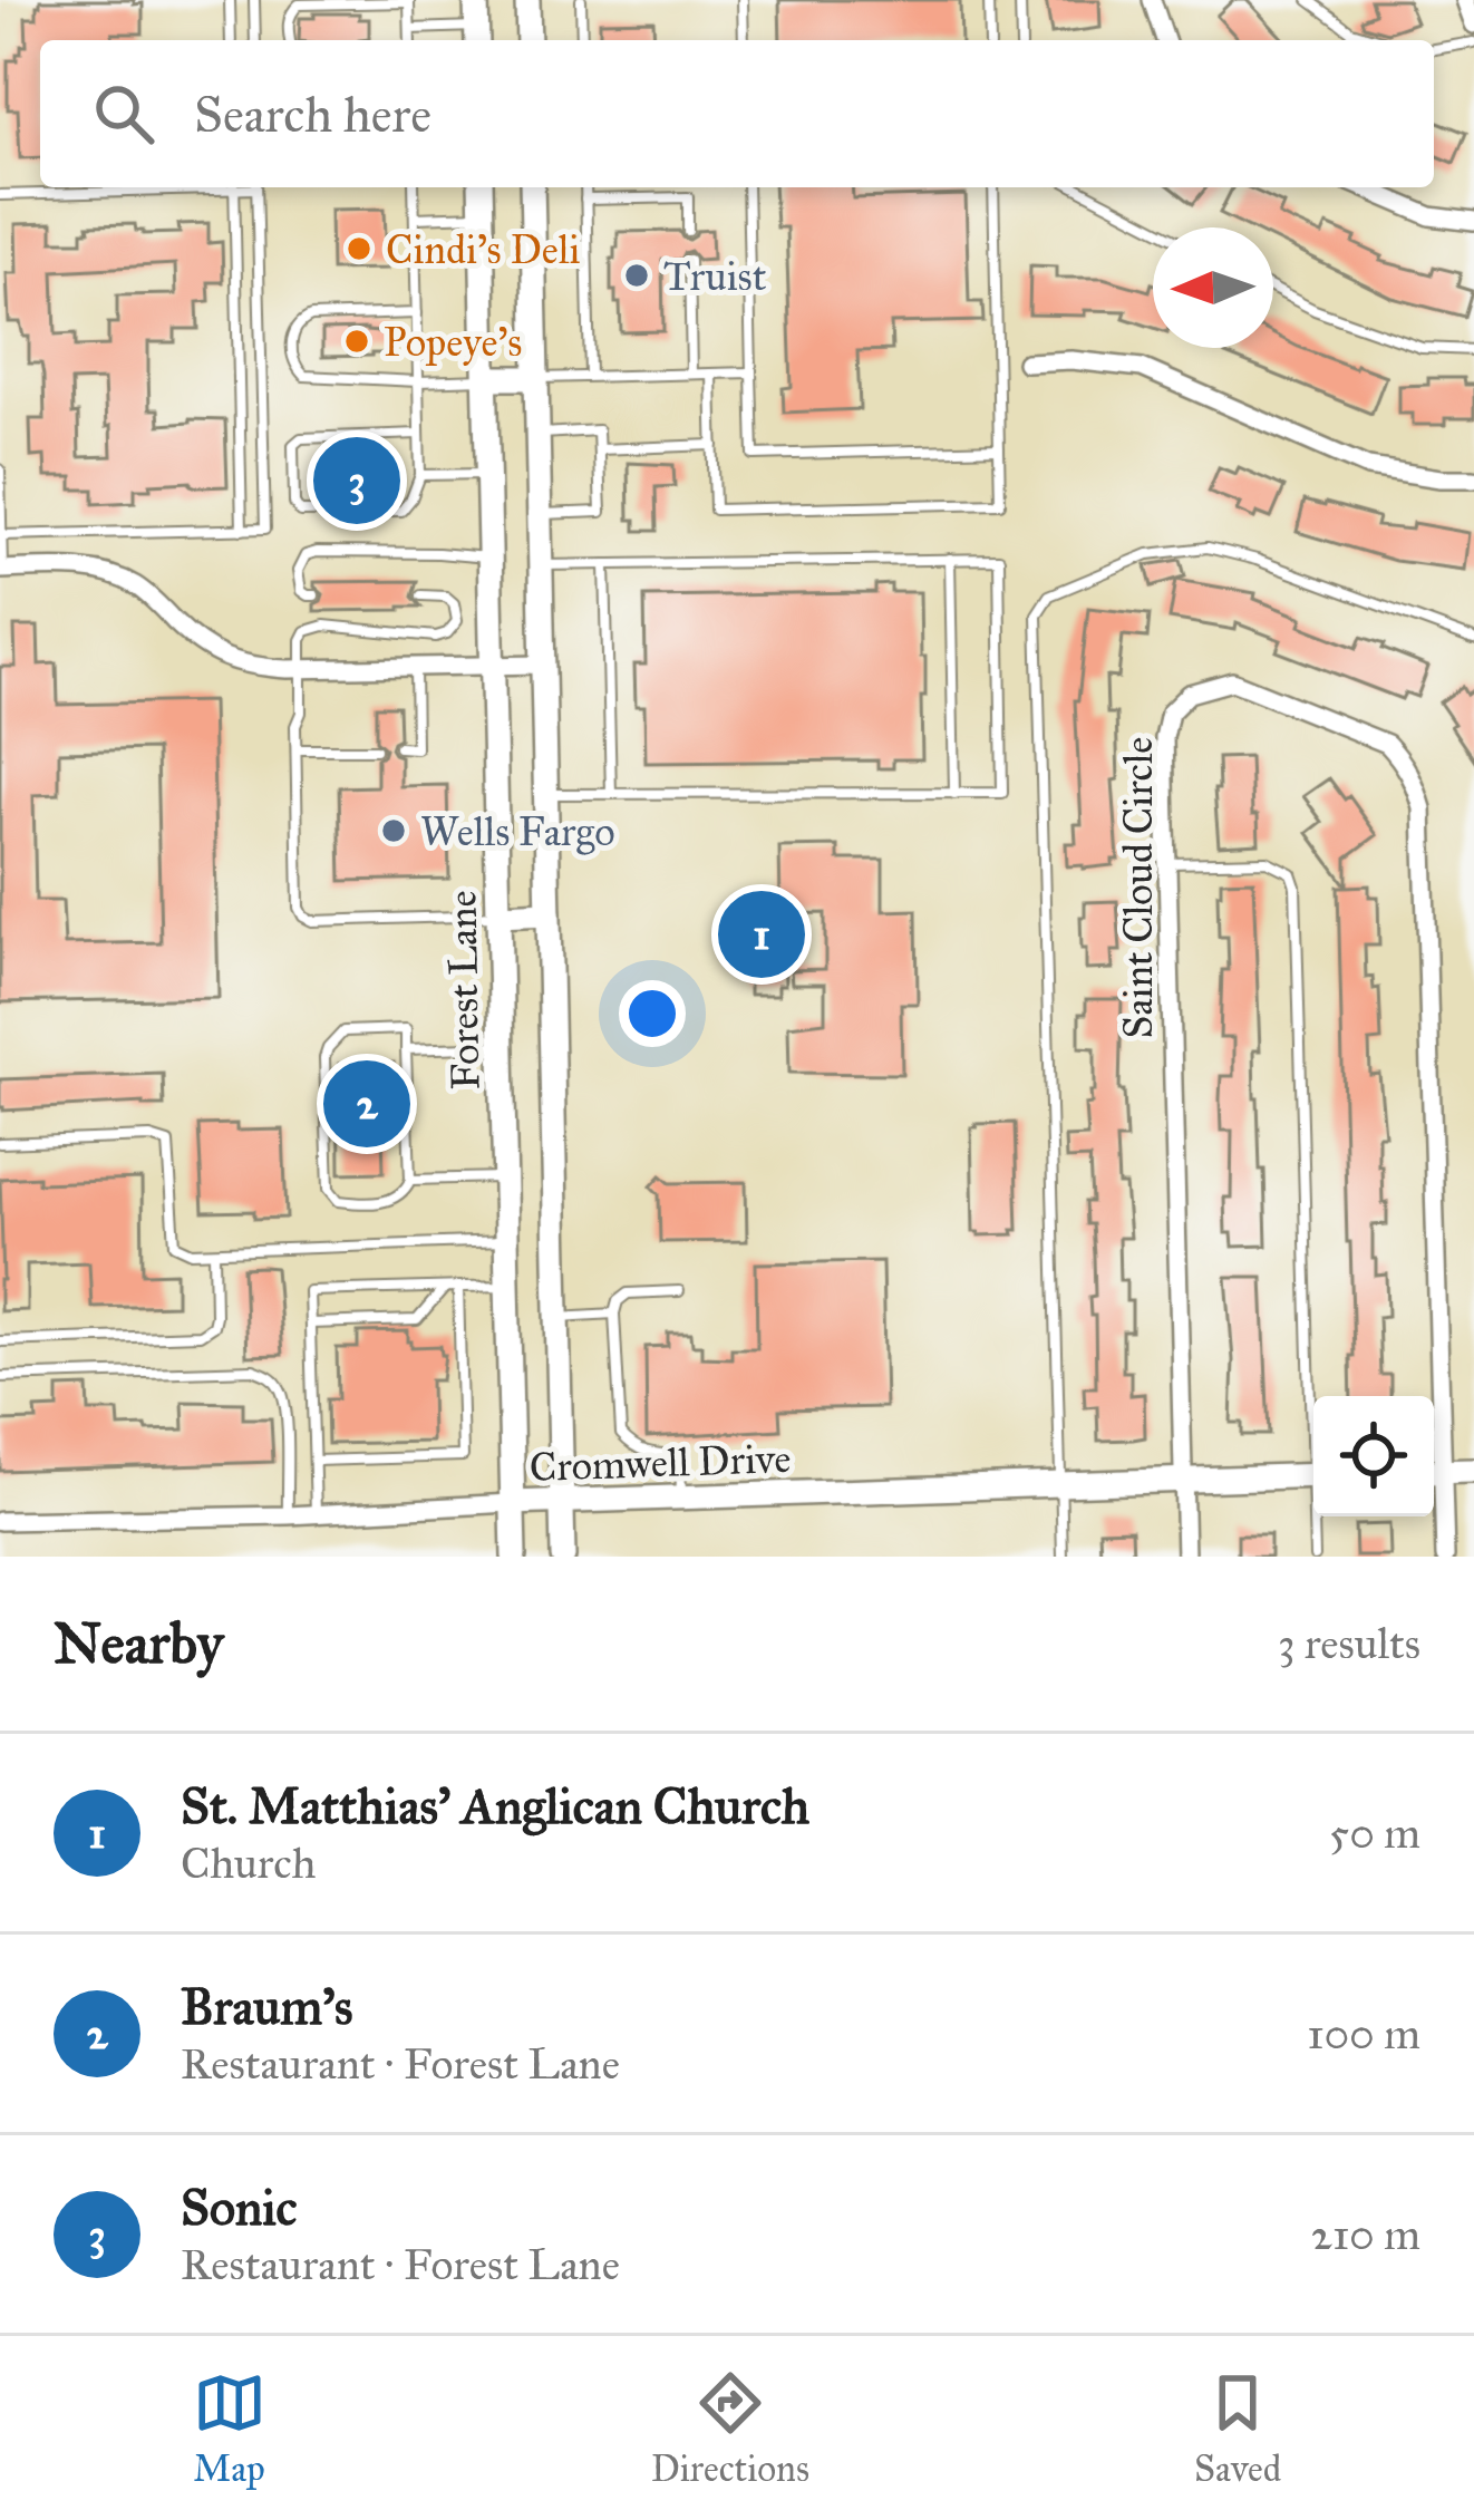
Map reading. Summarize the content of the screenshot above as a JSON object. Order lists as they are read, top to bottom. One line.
{"streets":{"main road":["Forest Lane","Cromwell Drive"],"street":["Saint Cloud Circle"]},"crossings":[["Saint Cloud Circle","Cromwell Drive"],["Forest Lane","Cromwell Drive"]],"places":["Cindi's Deli","Truist","Popeye's","Wells Fargo"],"north":"left","page":{"search":"Search here","pins":["3","1","2"],"heading":["Nearby","3 results"],"list":[{"mark":"1","name":"St. Matthias' Anglican Church","note":"Church","value":"50 m"},{"mark":"2","name":"Braum's","note":"Restaurant · Forest Lane","value":"100 m"},{"mark":"3","name":"Sonic","note":"Restaurant · Forest Lane","value":"210 m"}],"nav":["Map","Directions","Saved"]}}
